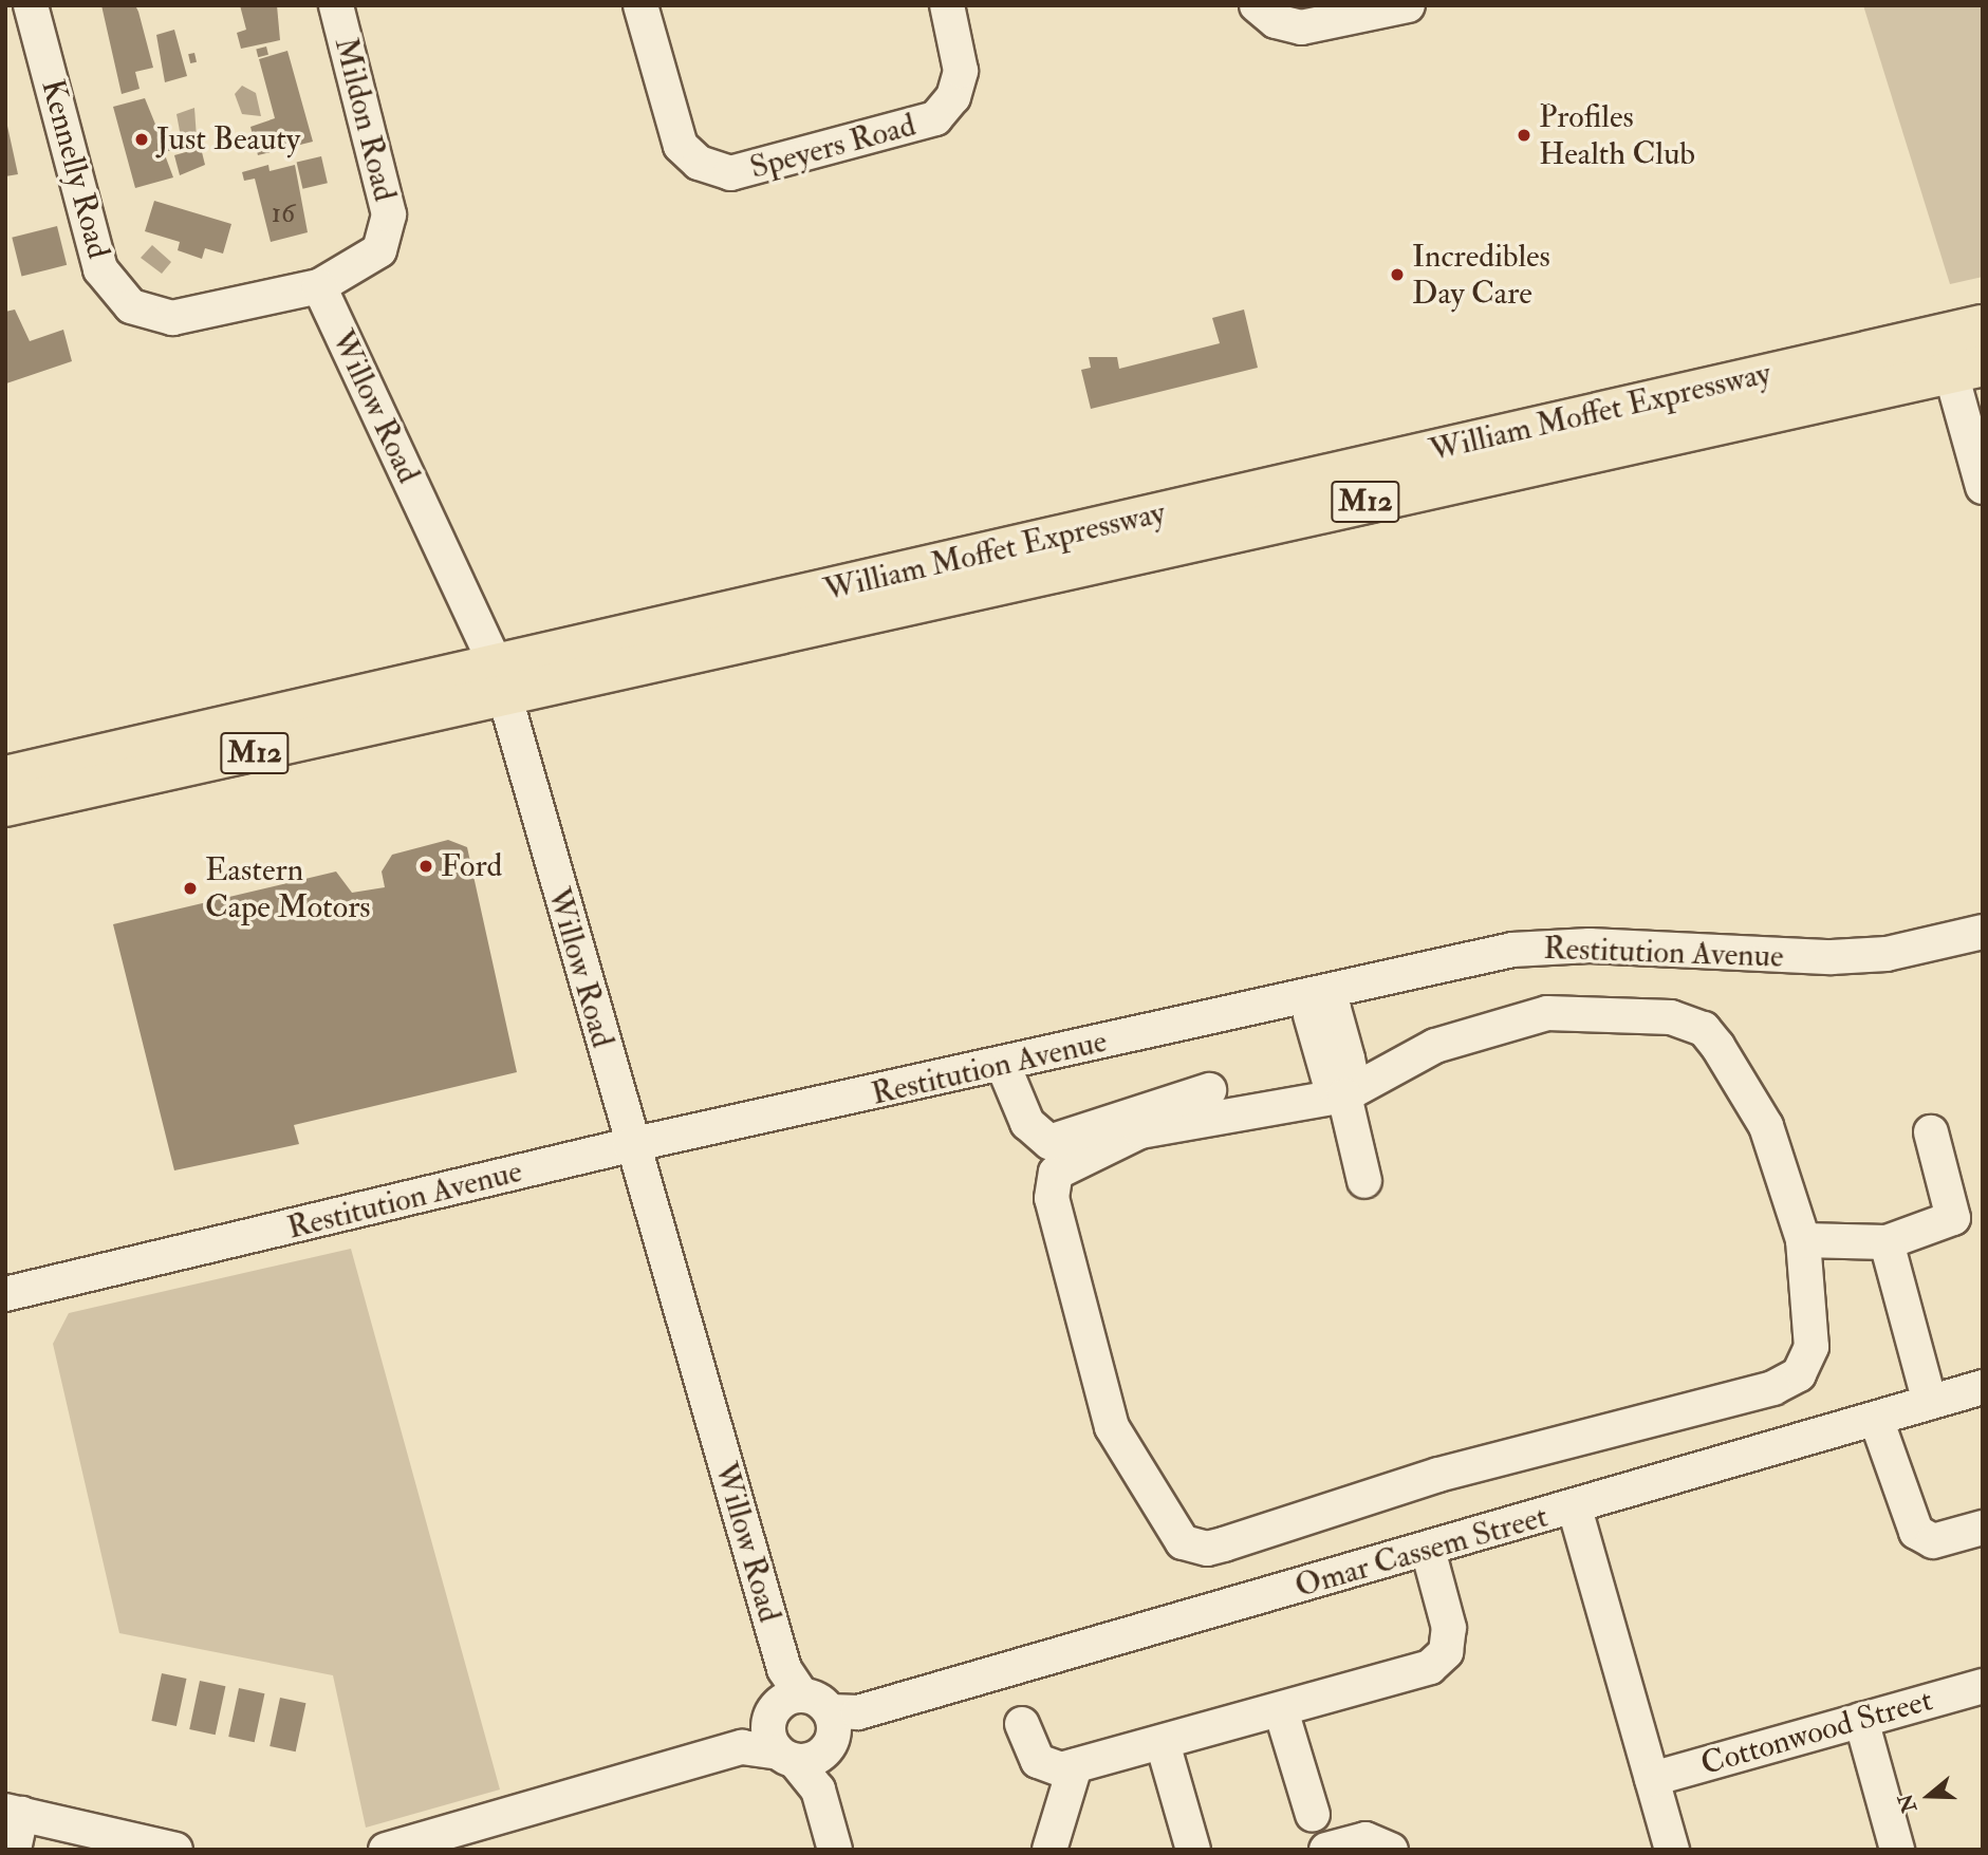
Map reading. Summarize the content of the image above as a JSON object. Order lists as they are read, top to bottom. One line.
{"streets":{"main road":["William Moffet Expressway","M12"],"street":["Mildon Road","Speyers Road","Kennelly Road","Willow Road","Restitution Avenue","Omar Cassem Street","Cottonwood Street"]},"crossings":[["Mildon Road","Kennelly Road"],["Mildon Road","Willow Road"],["Kennelly Road","Willow Road"],["Willow Road","William Moffet Expressway"],["Willow Road","Restitution Avenue"],["Willow Road","Omar Cassem Street"]],"places":["Profiles Health Club","Just Beauty","Incredibles Day Care","Ford","Eastern Cape Motors"],"house_numbers":["16"],"north":"left"}
